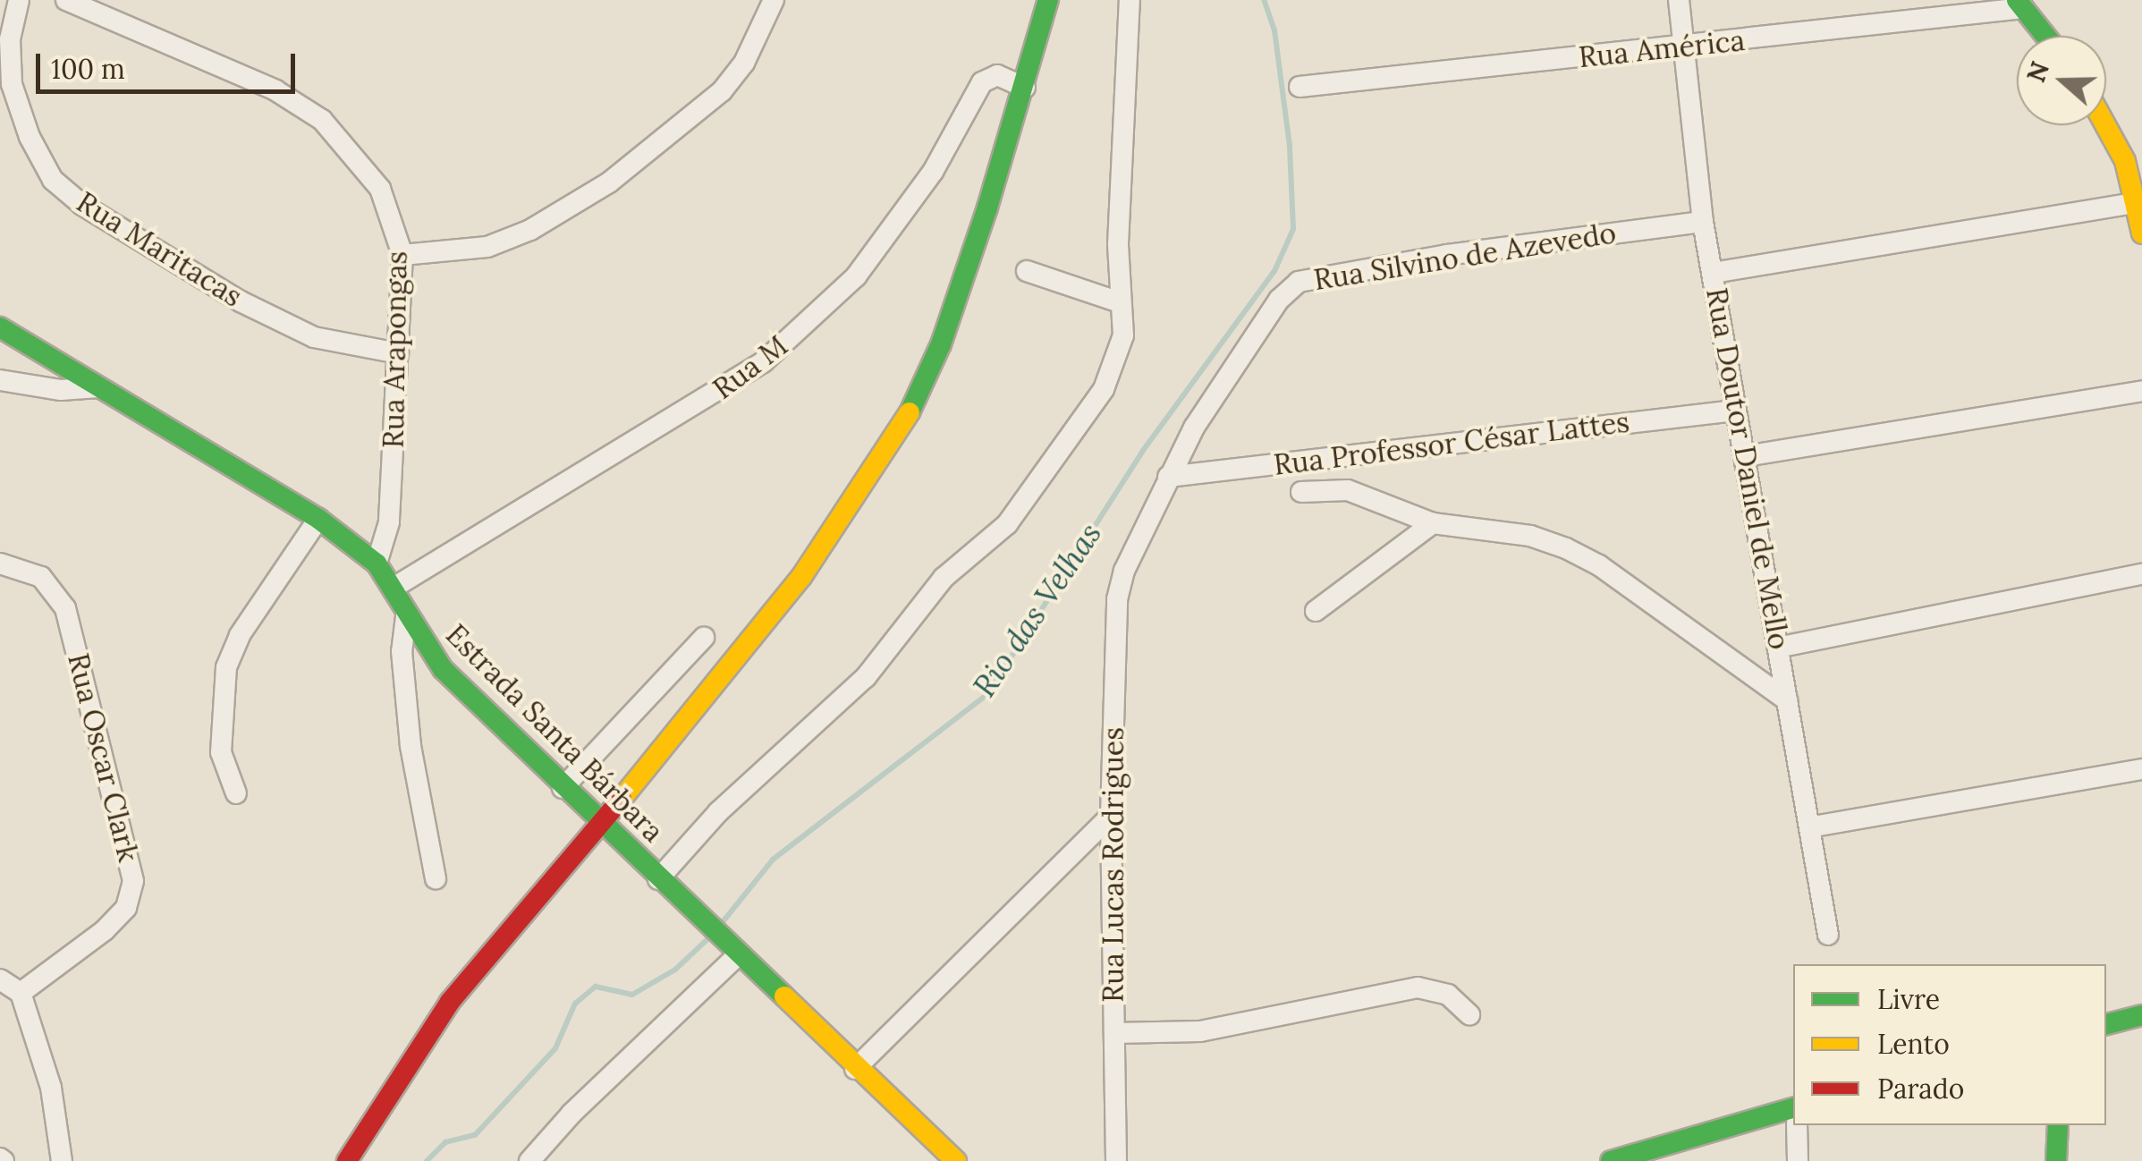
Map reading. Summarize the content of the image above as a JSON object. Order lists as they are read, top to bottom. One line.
{"streets":{"street":["Rua América","Rua Maritacas","Rua Silvino de Azevedo","Rua Arapongas","Rua M","Rua Professor César Lattes","Rua Doutor Daniel de Mello","Estrada Santa Bárbara","Rua Oscar Clark","Rua Lucas Rodrigues"]},"crossings":[["Rua América","Rua Doutor Daniel de Mello"],["Rua Maritacas","Rua Arapongas"],["Rua Silvino de Azevedo","Rua Professor César Lattes"],["Rua Silvino de Azevedo","Rua Doutor Daniel de Mello"],["Rua Silvino de Azevedo","Rua Lucas Rodrigues"],["Rua Arapongas","Estrada Santa Bárbara"],["Rua M","Estrada Santa Bárbara"],["Rua Professor César Lattes","Rua Doutor Daniel de Mello"]],"water":["Rio das Velhas"],"legend":["Livre","Lento","Parado"],"scale_bar":"100 m","north":"left"}
